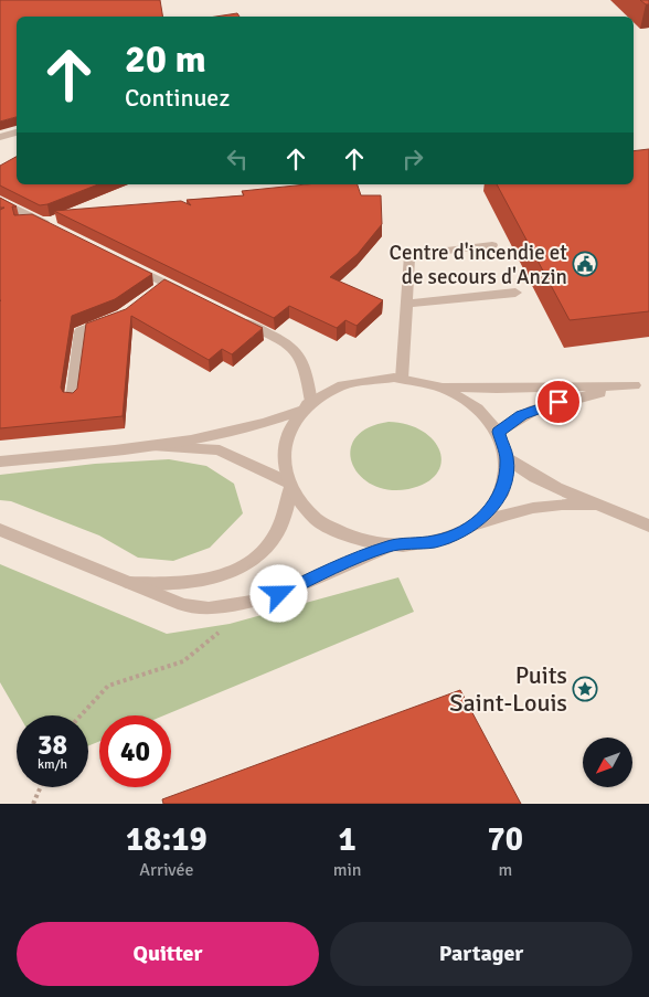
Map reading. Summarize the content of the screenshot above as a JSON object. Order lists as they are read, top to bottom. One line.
{"places":{"public building":["Centre d'incendie et de secours d'Anzin"],"place":["Puits Saint-Louis"]},"north":"bottom left","page":{"turn":["20 m","Continuez"],"speed":"38 km/h","limit":"40","eta":["18:19","Arrivée","1","min","70","m"],"buttons":["Quitter","Partager"]}}
